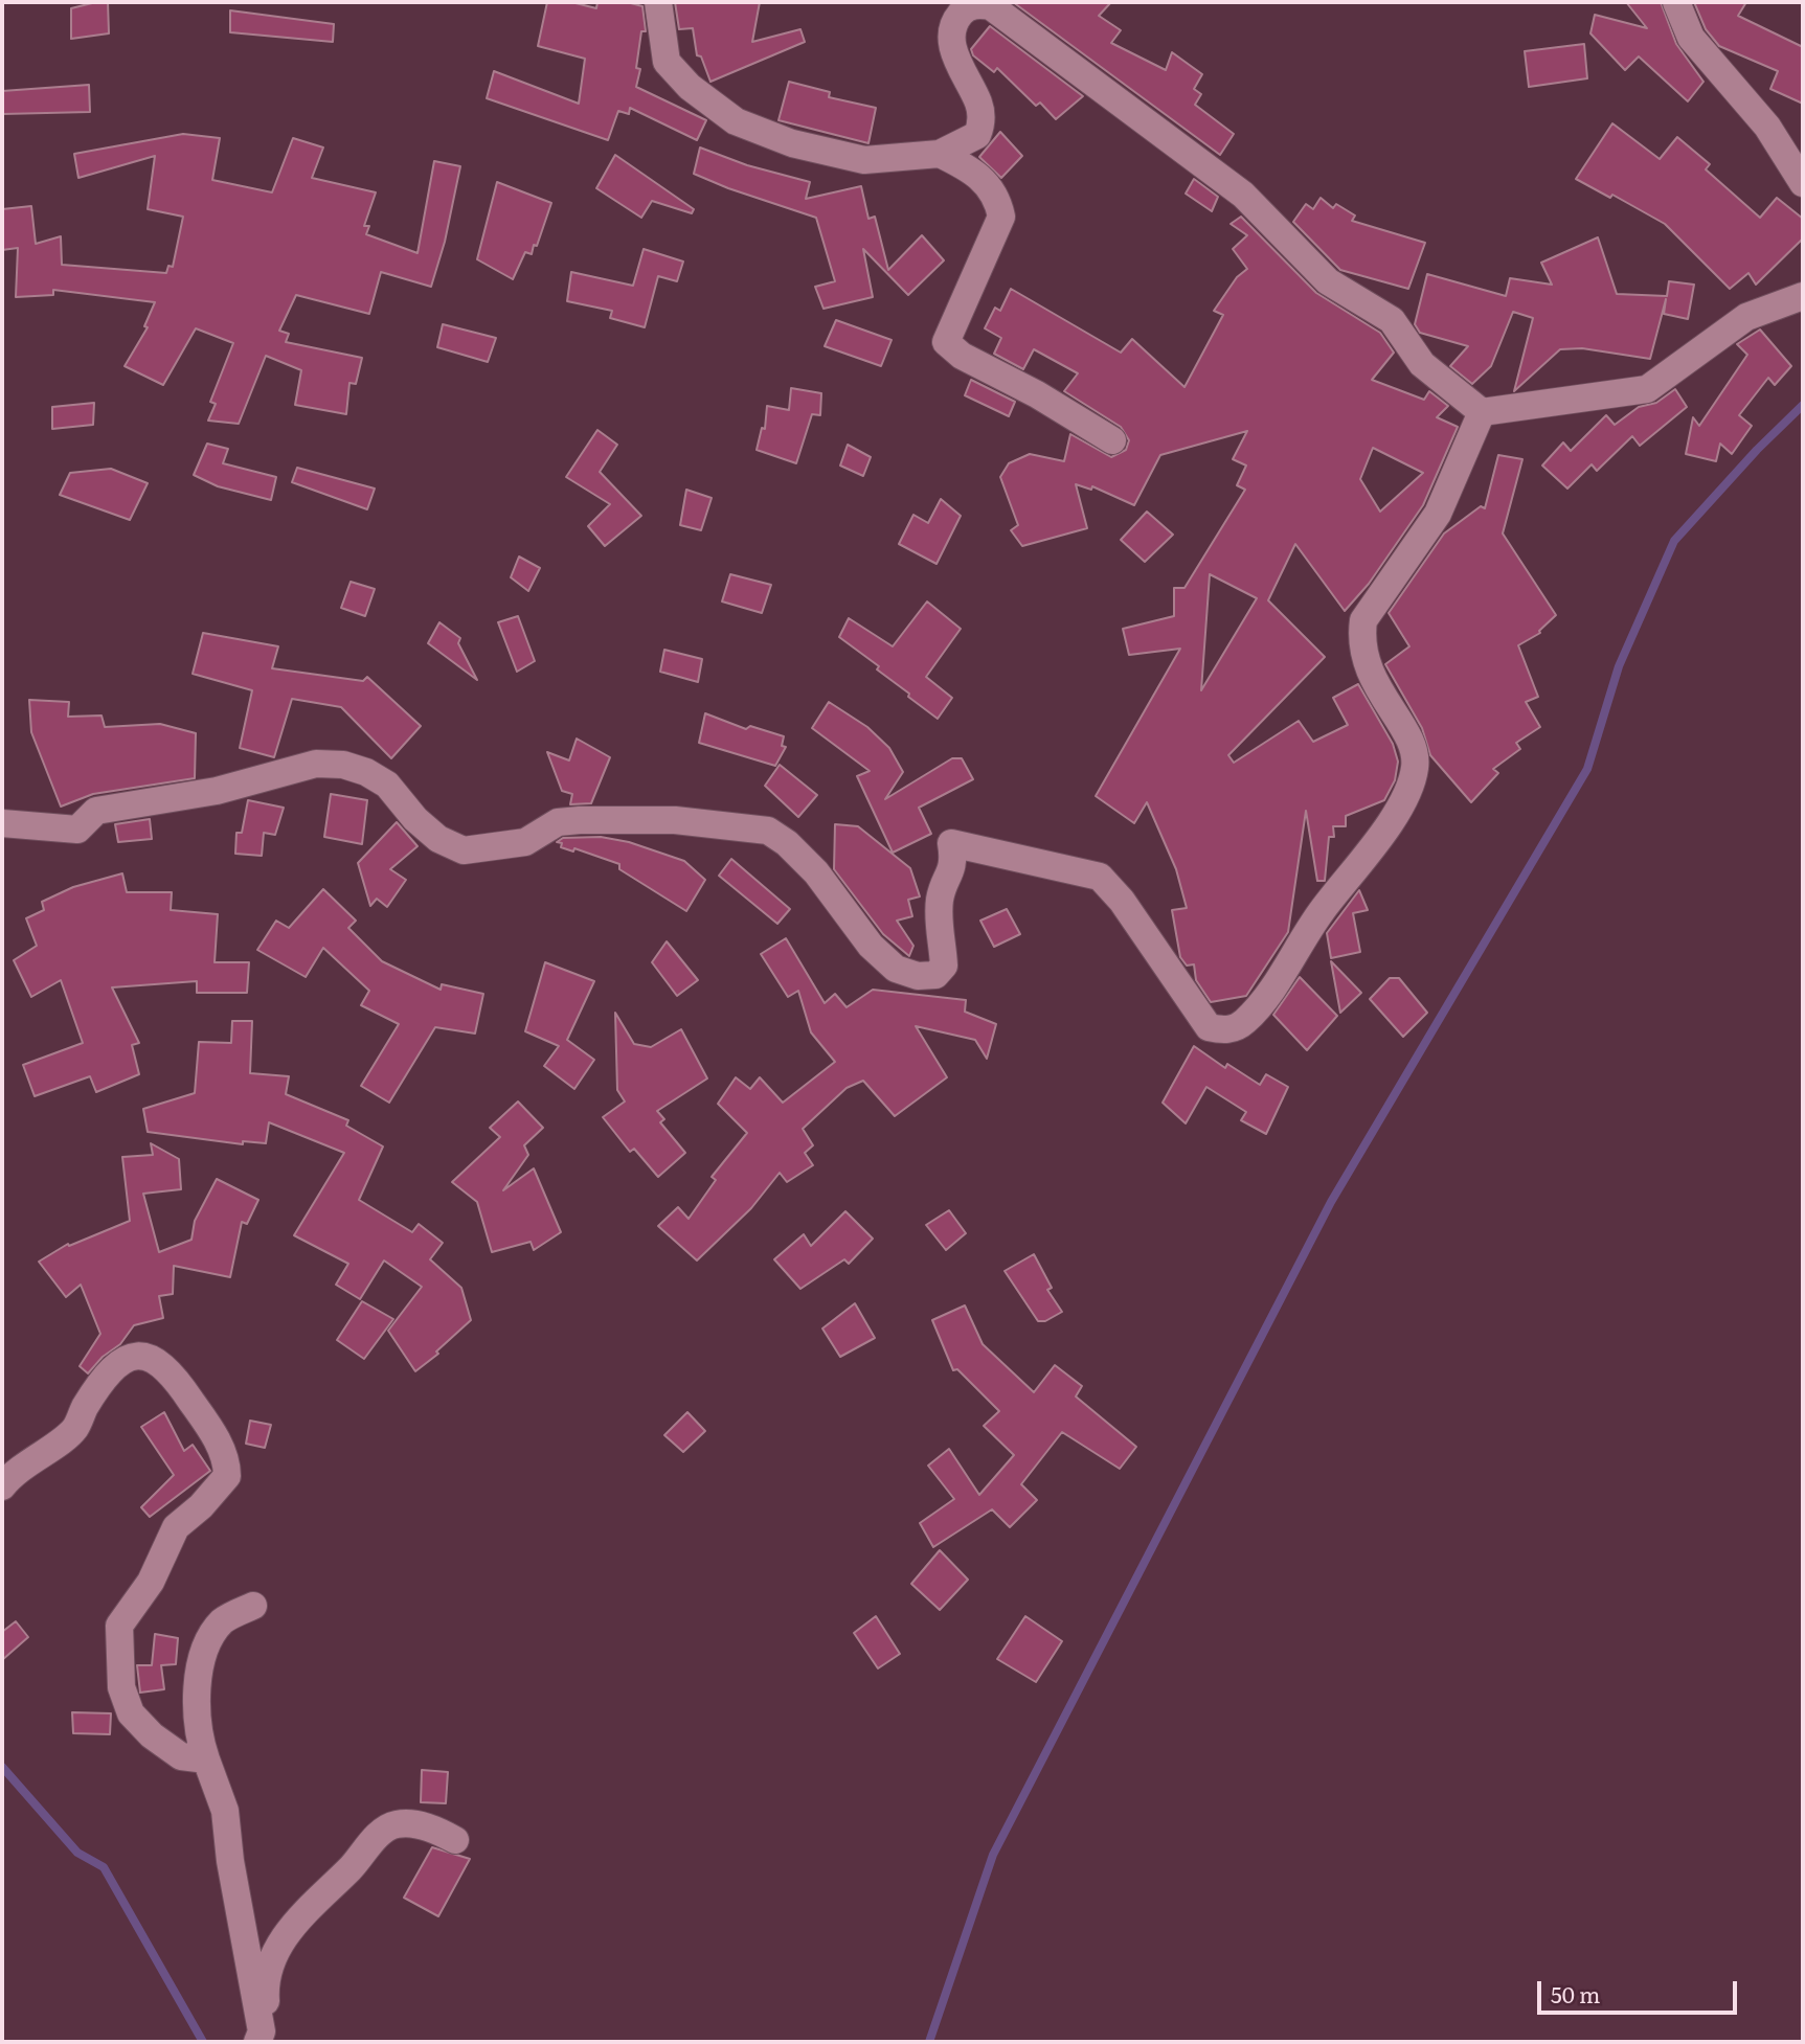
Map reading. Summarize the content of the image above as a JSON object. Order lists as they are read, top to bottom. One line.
{"scale_bar":"50 m"}
